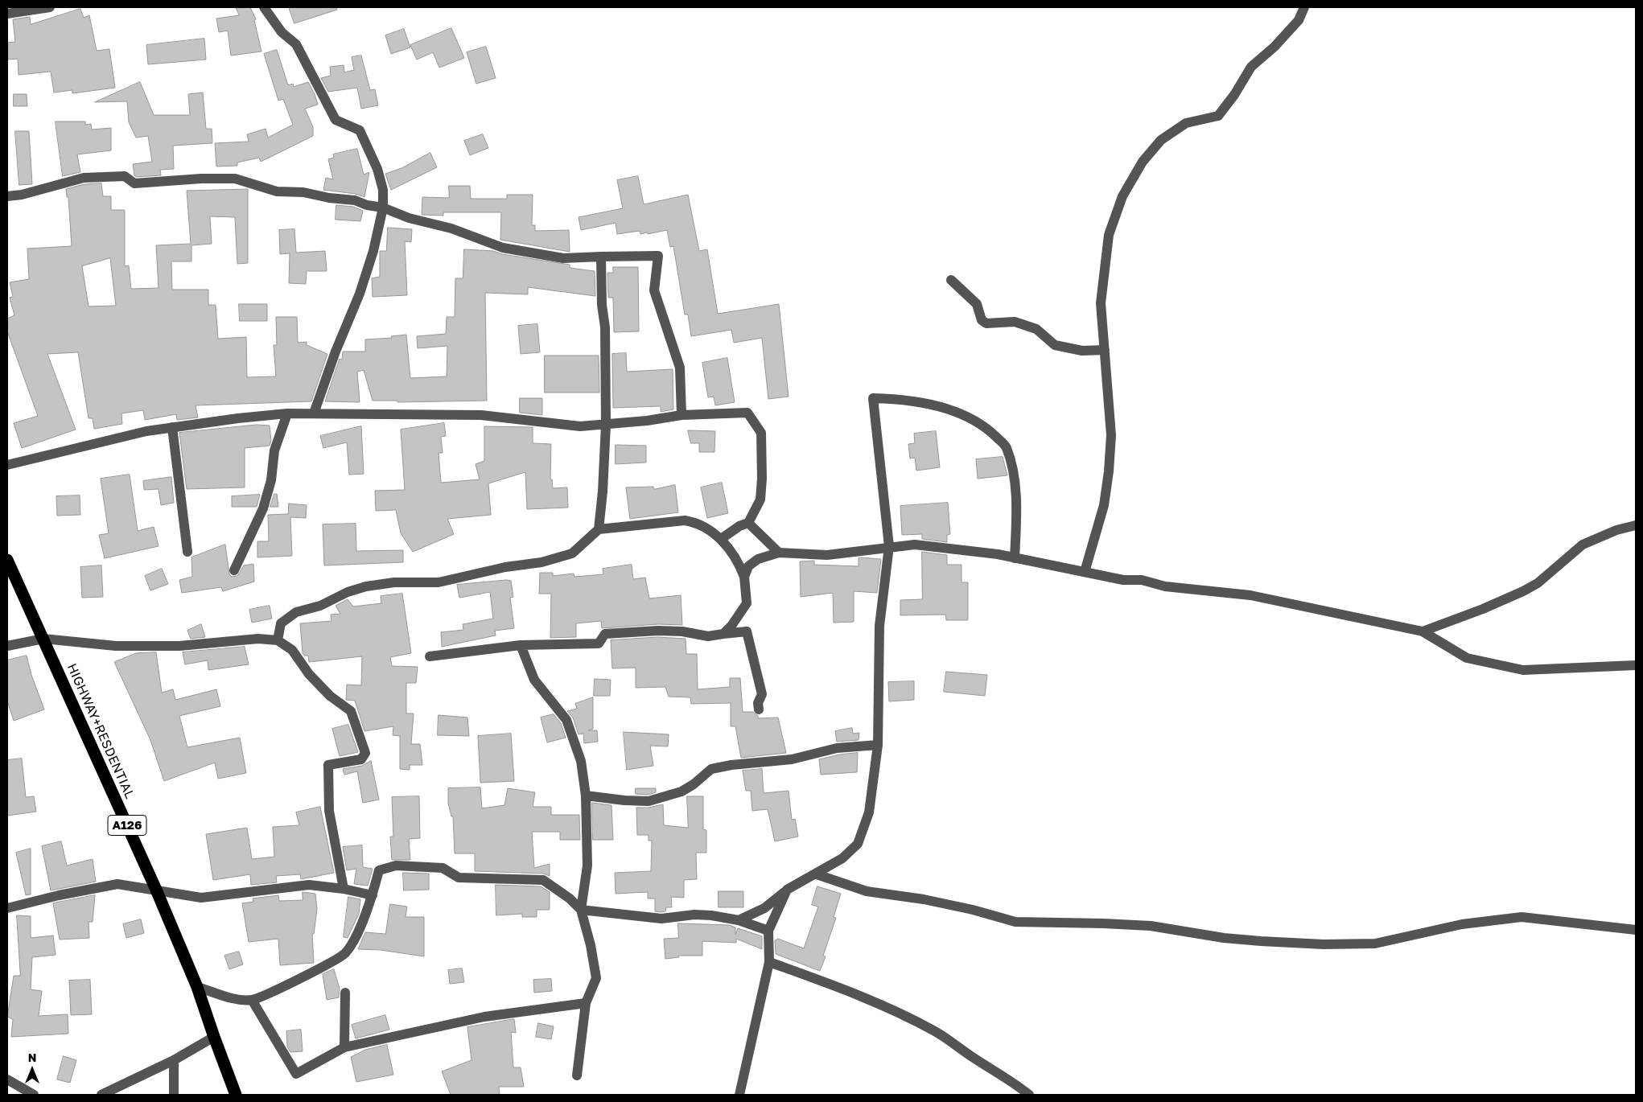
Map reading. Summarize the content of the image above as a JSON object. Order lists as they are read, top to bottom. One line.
{"streets":{"highway":["HIGHWAY+RESDENTIAL","A126"]},"north":"top"}
